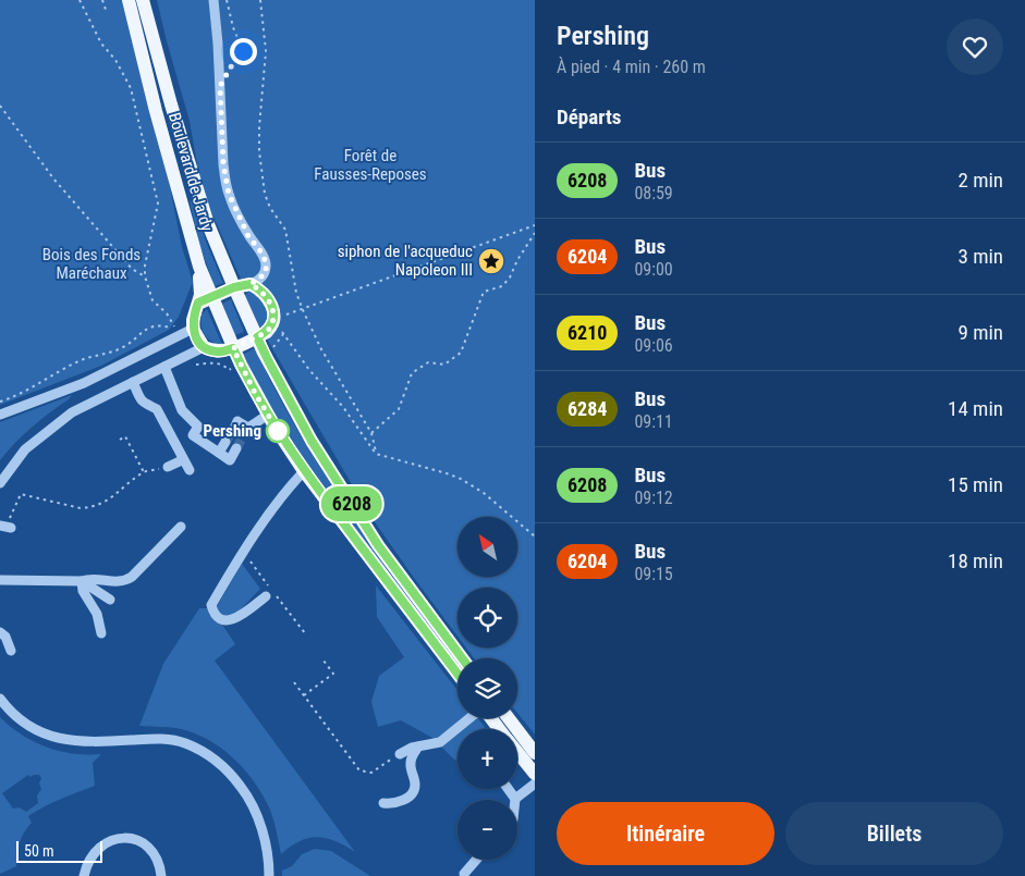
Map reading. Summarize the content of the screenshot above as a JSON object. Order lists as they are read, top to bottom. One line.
{"streets":{"main road":["Boulevard de Jardy"]},"parks":["Forêt de Fausses-Reposes","Bois des Fonds Maréchaux"],"places":{"place":["siphon de l'acqueduc Napoleon III"],"other":["Pershing"]},"lines":["bus line 6208"],"scale_bar":"50 m","north":"top left","page":{"on_map":"6208","heading":[["Pershing","À pied · 4 min · 260 m"],"Départs"],"list":[{"mark":"6208","name":"Bus","note":"08:59","value":"2 min"},{"mark":"6204","name":"Bus","note":"09:00","value":"3 min"},{"mark":"6210","name":"Bus","note":"09:06","value":"9 min"},{"mark":"6284","name":"Bus","note":"09:11","value":"14 min"},{"mark":"6208","name":"Bus","note":"09:12","value":"15 min"},{"mark":"6204","name":"Bus","note":"09:15","value":"18 min"}],"map_buttons":["+","−"],"buttons":["Itinéraire","Billets"],"scale":"50 m"}}
